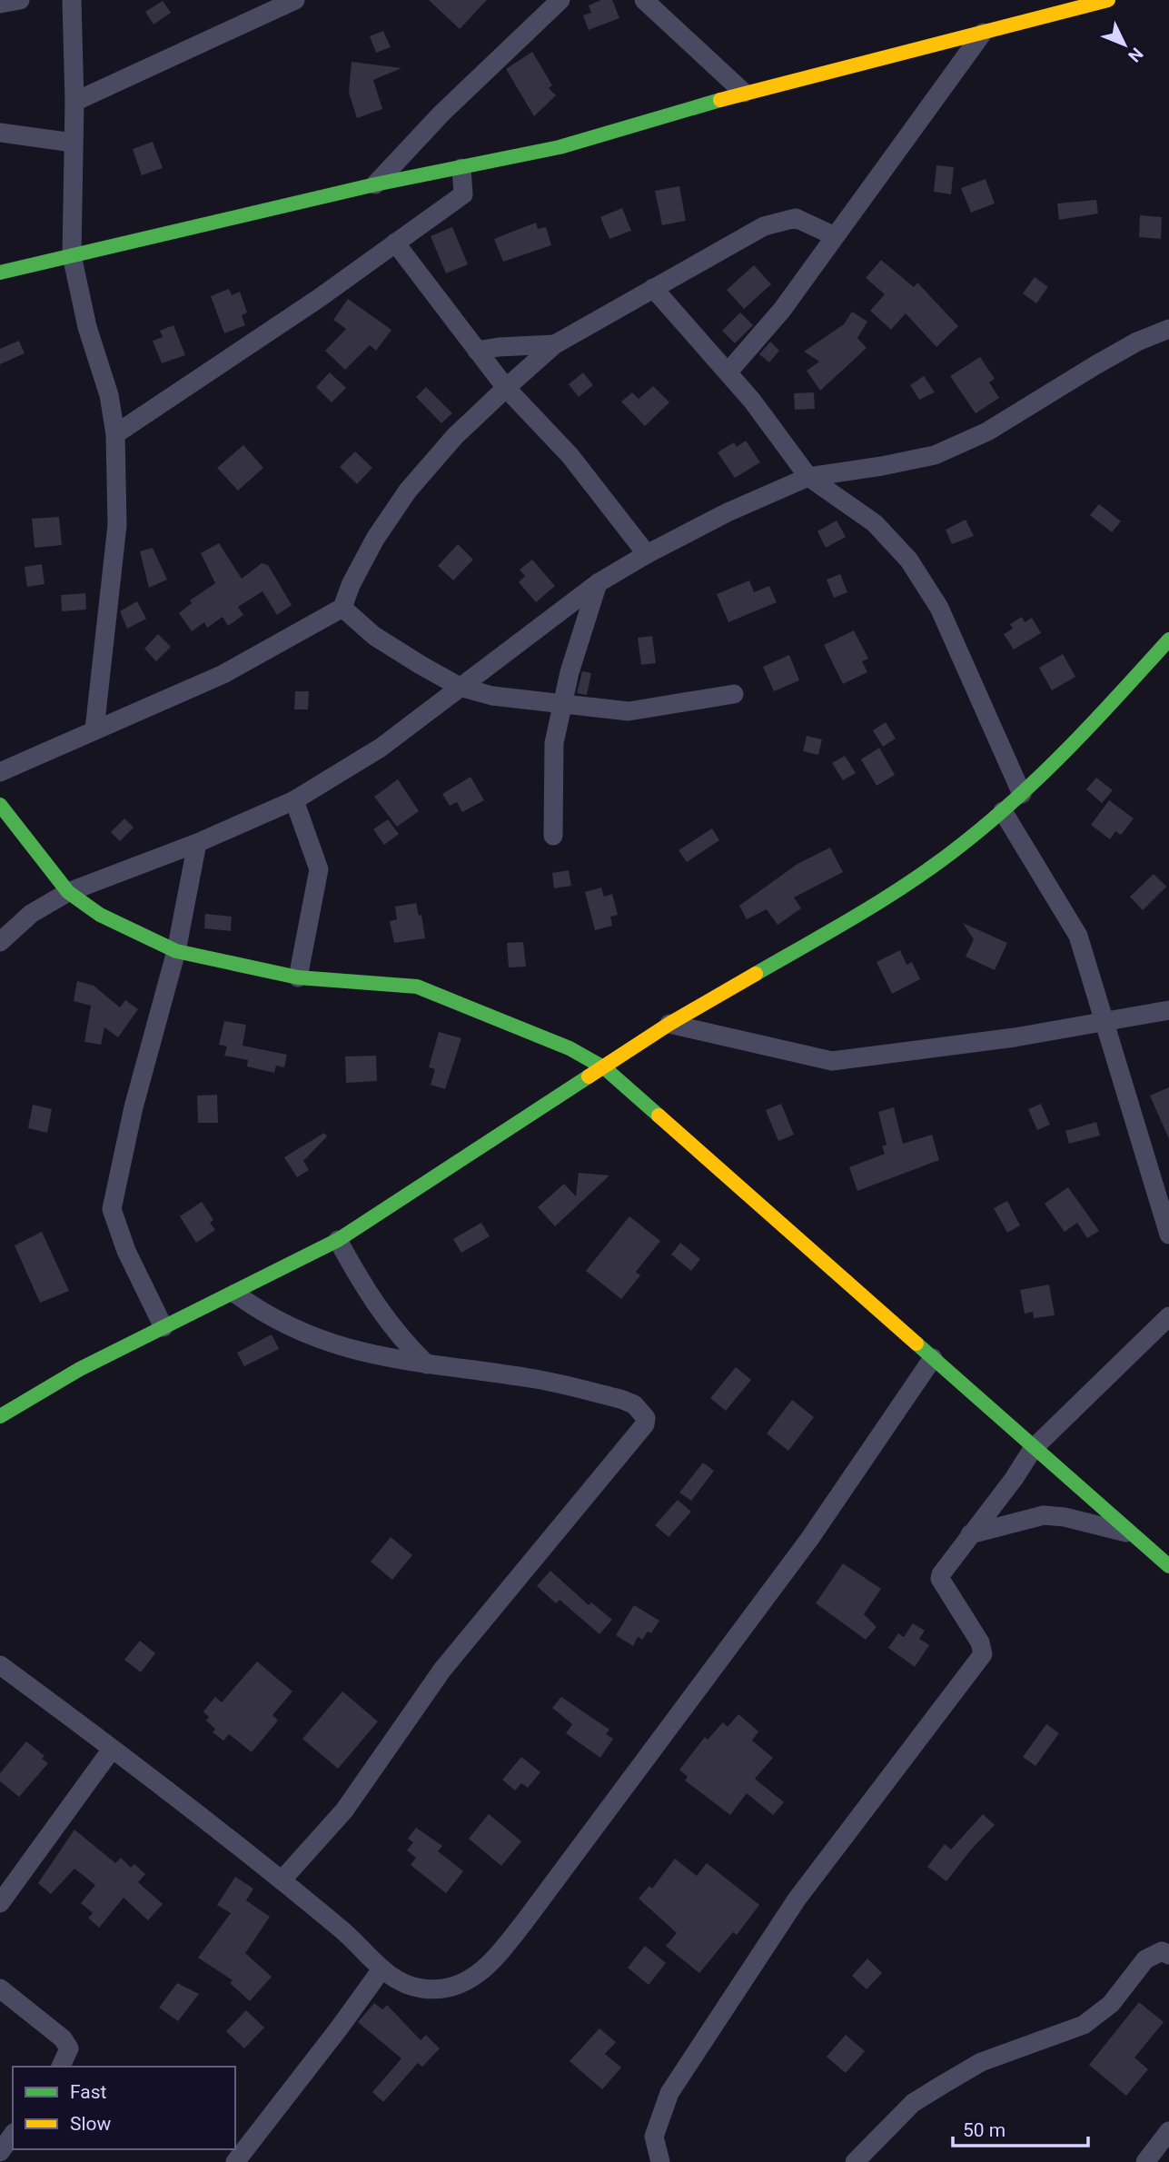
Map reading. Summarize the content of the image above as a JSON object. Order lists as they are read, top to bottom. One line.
{"legend":["Fast","Slow"],"scale_bar":"50 m","north":"bottom right"}
